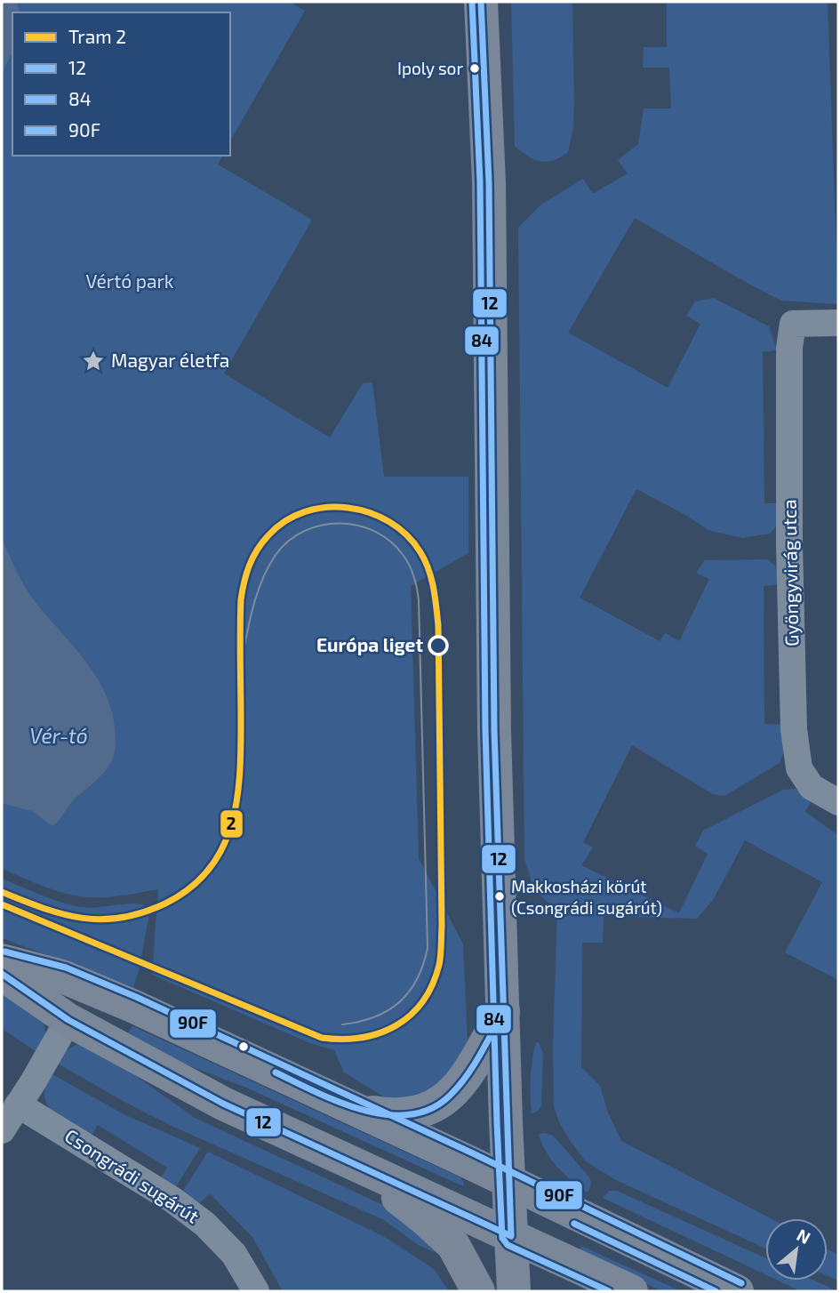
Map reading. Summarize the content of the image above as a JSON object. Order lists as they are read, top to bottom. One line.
{"streets":{"street":["Gyöngyvirág utca","Csongrádi sugárút"]},"water":["Vér-tó"],"parks":["Vértó park"],"places":{"other":["Ipoly sor","Európa liget","Makkosházi körút (Csongrádi sugárút)"],"place":["Magyar életfa"]},"lines":["transit line 12","transit line 84","tram line 2","transit line 90F"],"legend":["Tram 2","12","84","90F"],"north":"top right"}
